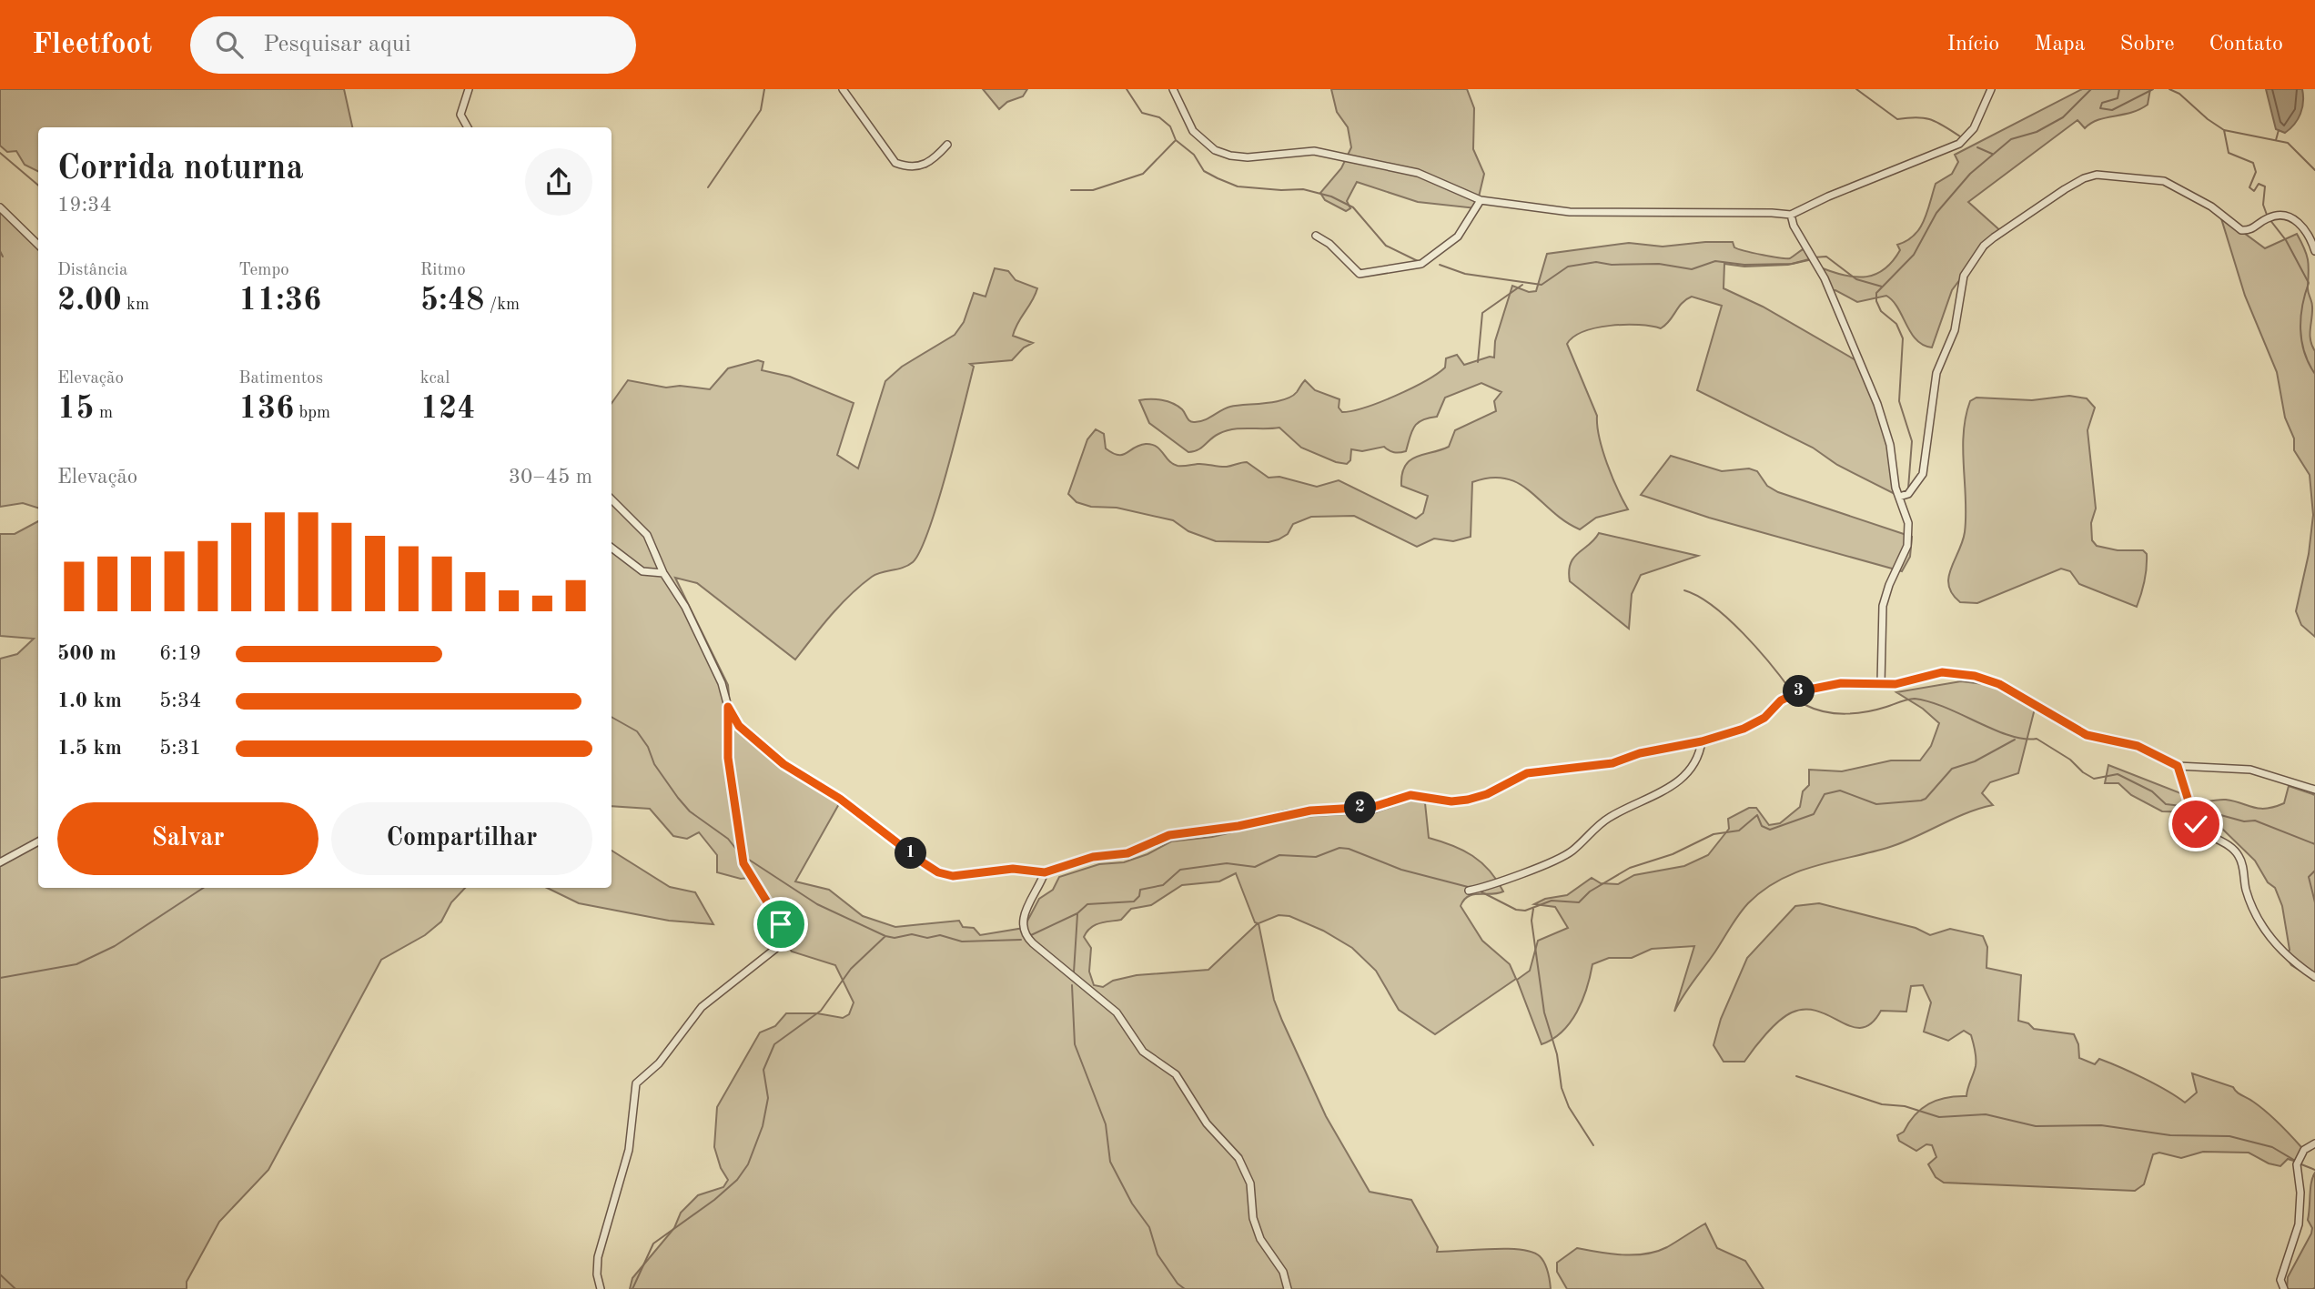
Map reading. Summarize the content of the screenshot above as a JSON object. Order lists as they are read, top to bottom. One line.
{"page":{"header":"Fleetfoot","search":"Pesquisar aqui","nav":["Início","Mapa","Sobre","Contato"],"heading":["Corrida noturna","19:34"],"stats":[["Distância","2.00 km"],["Tempo","11:36"],["Ritmo","5:48 /km"],["Elevação","15 m"],["Batimentos","136 bpm"],["kcal","124"]],"chart":["Elevação","30–45 m"],"list":[{"name":"500 m","note":"6:19"},{"name":"1.0 km","note":"5:34"},{"name":"1.5 km","note":"5:31"}],"pins":["3","2","1"],"buttons":["Salvar","Compartilhar"]}}
